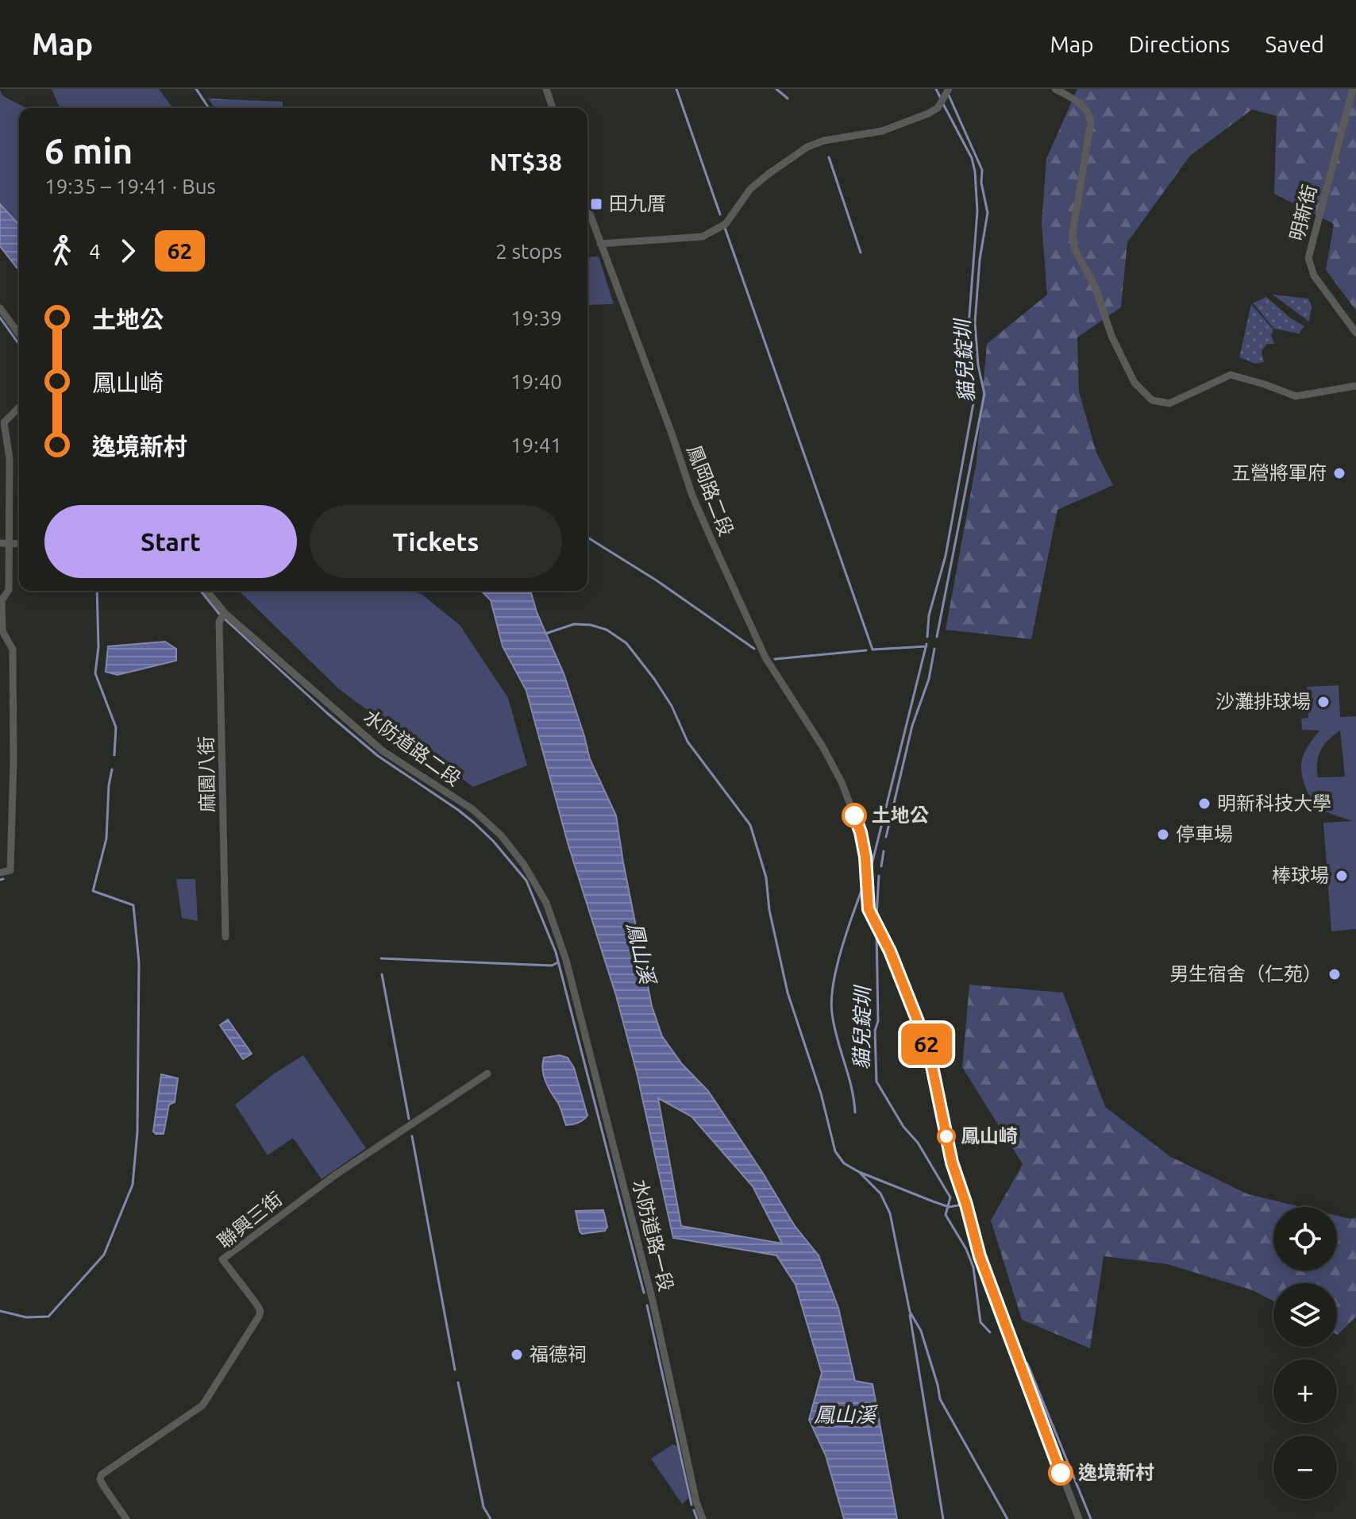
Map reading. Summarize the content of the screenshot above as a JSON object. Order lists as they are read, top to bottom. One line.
{"streets":{"street":["明新街","鳳岡路二段","水防道路二段","麻園八街","聯興三街","水防道路一段"]},"crossings":[["水防道路二段","麻園八街"],["水防道路二段","水防道路一段"]],"water":["貓兒錠圳","鳳山溪"],"places":{"transit":["田九厝"],"other":["五營將軍府","沙灘排球場","明新科技大學","土地公","停車場","棒球場","男生宿舍（仁苑）","鳳山崎","福德祠","逸境新村"]},"lines":["bus line 62"],"page":{"header":"Map","nav":["Map","Directions","Saved"],"on_map":"62","heading":["6 min","19:35 – 19:41 · Bus","NT$38"],"legs":["4","62","2 stops"],"list":[{"name":"土地公","value":"19:39"},{"name":"鳳山崎","value":"19:40"},{"name":"逸境新村","value":"19:41"}],"buttons":["Start","Tickets"],"map_buttons":["+","−"]}}
